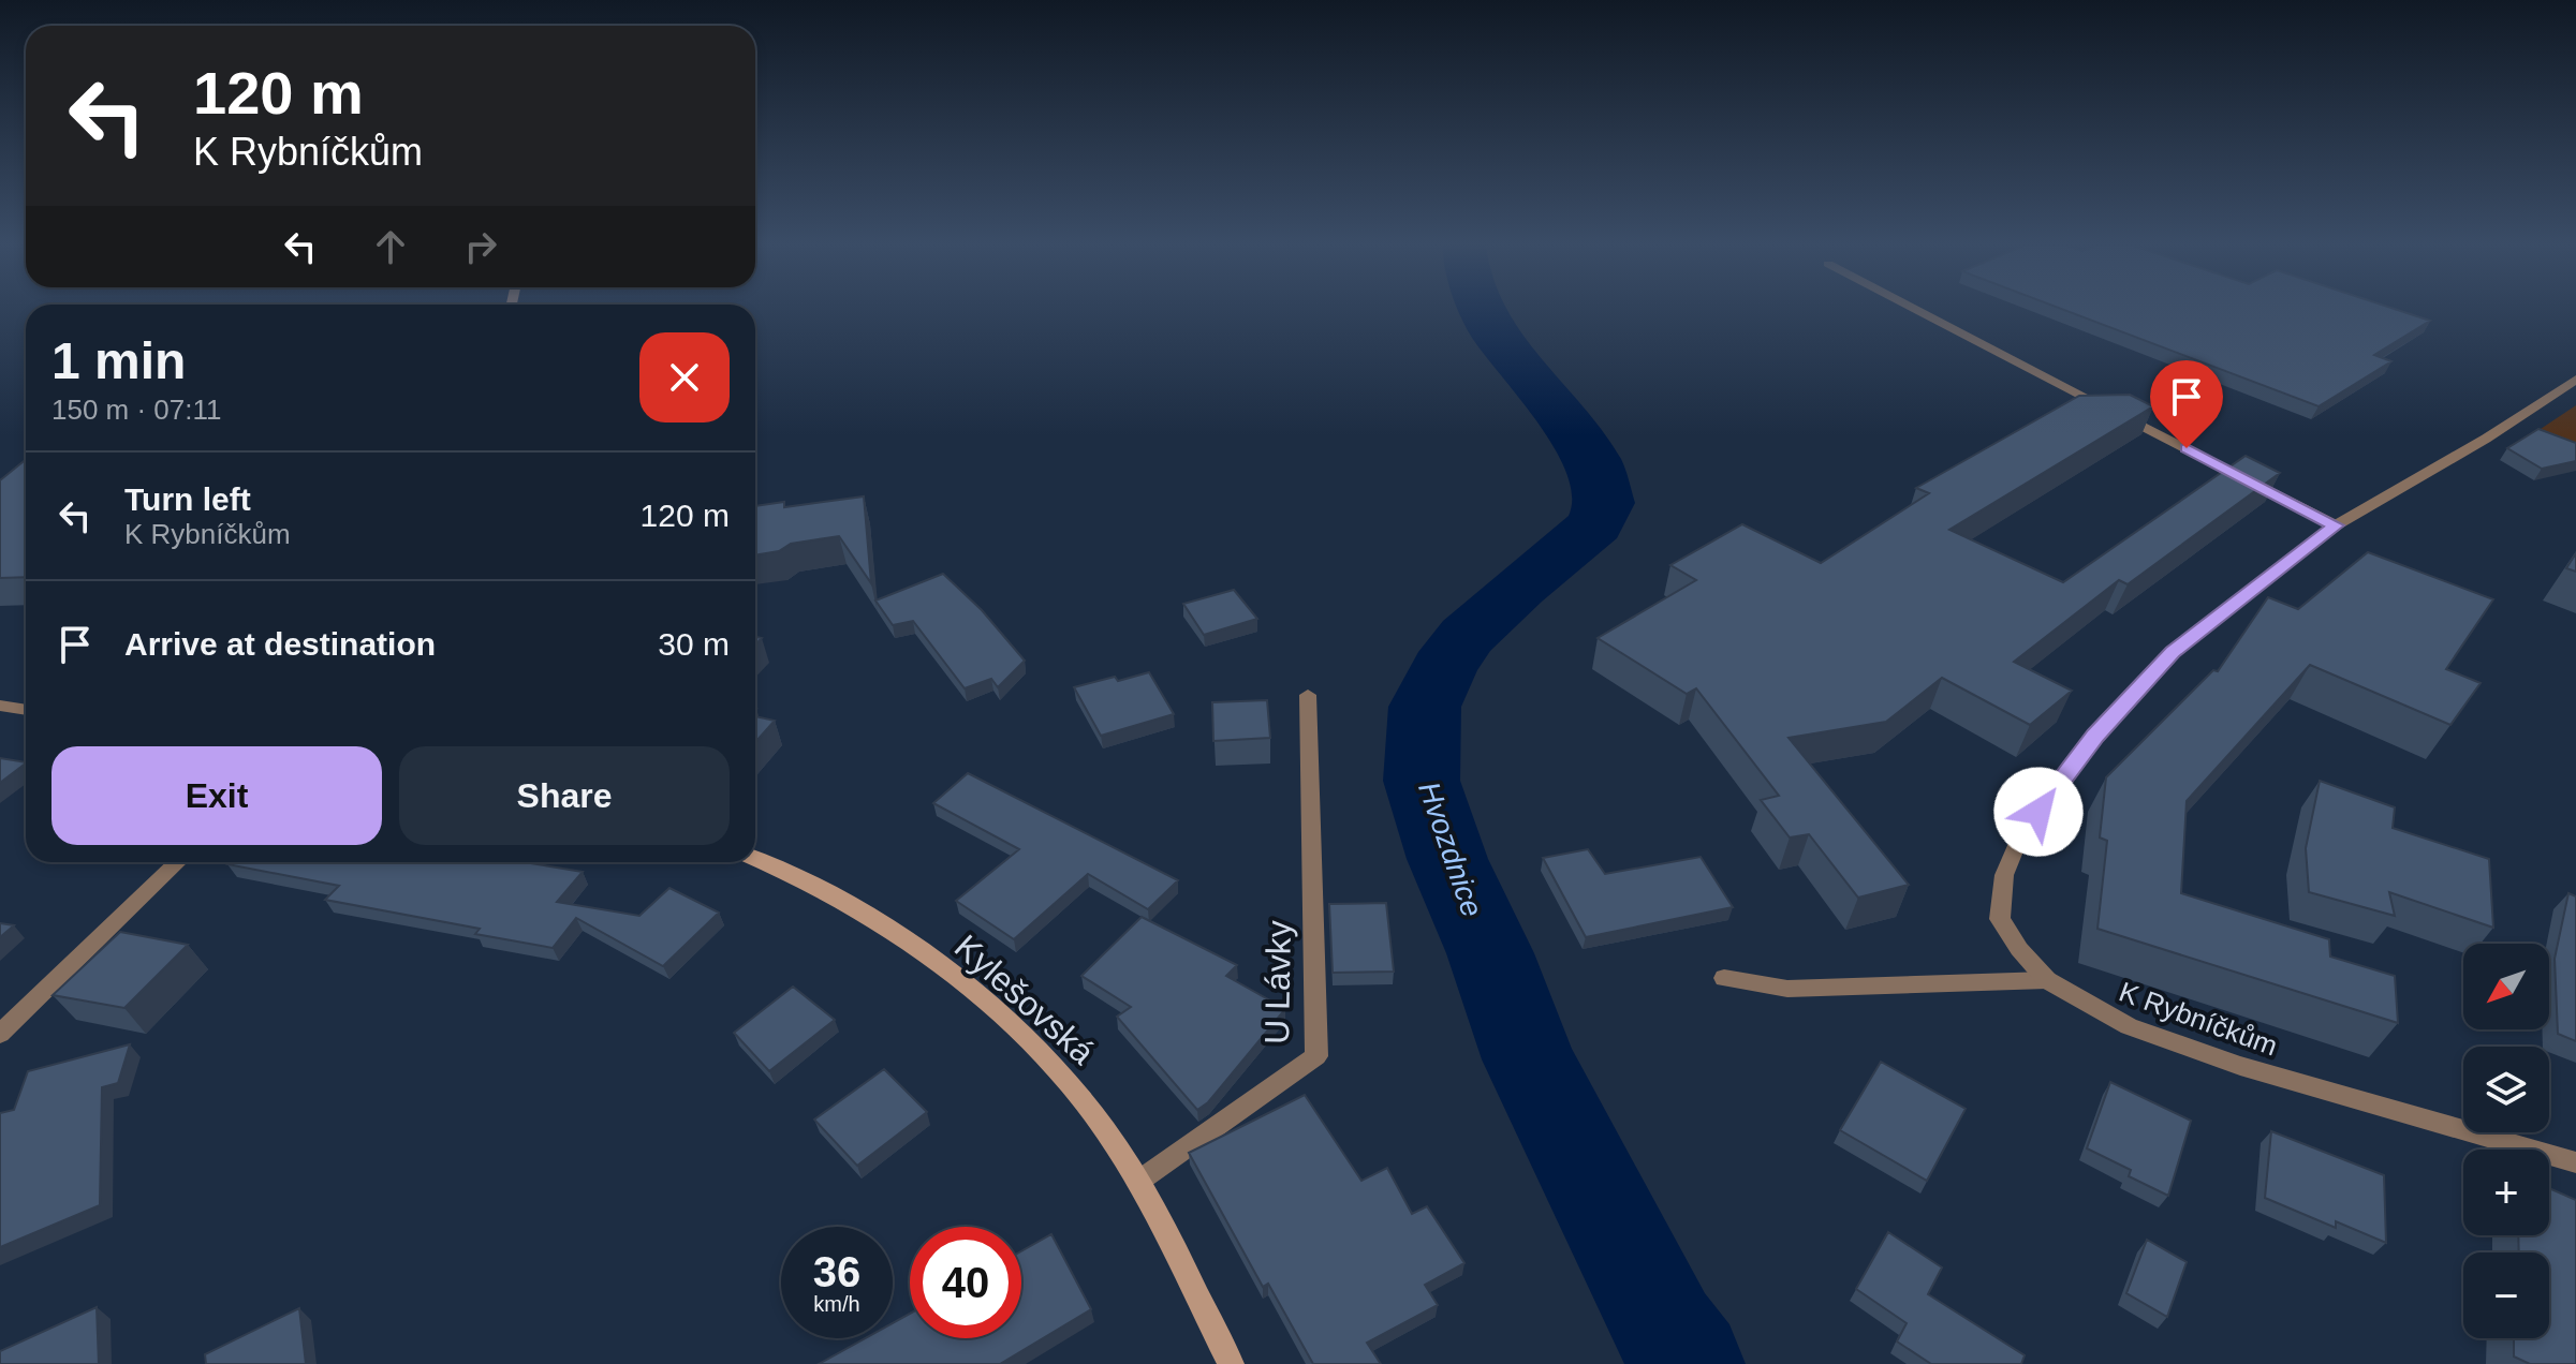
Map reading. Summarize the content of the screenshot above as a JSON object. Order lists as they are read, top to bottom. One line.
{"streets":{"main road":["Kylešovská"],"street":["U Lávky","K Rybníčkům"]},"crossings":[["U Lávky","Kylešovská"]],"water":["Hvozdnice"],"north":"bottom left","page":{"turn":["120 m","K Rybníčkům"],"heading":["1 min","150 m · 07:11"],"list":[{"name":"Turn left","note":"K Rybníčkům","value":"120 m"},{"name":"Arrive at destination","value":"30 m"}],"buttons":["Exit","Share"],"map_buttons":["+","−"],"speed":"36 km/h","limit":"40"}}
